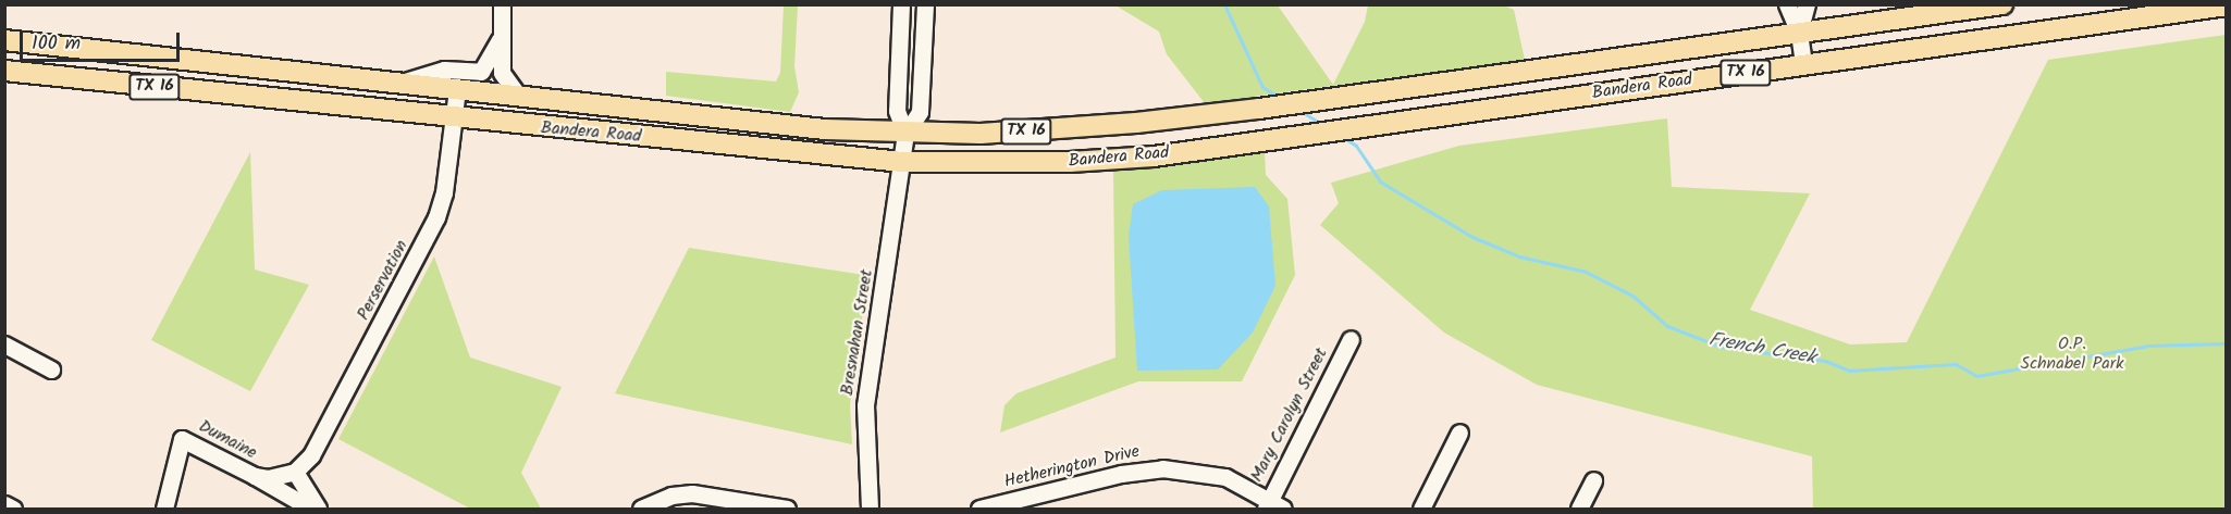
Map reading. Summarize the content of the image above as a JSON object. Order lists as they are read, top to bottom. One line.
{"streets":{"main road":["TX 16","Bandera Road"],"street":["Perservation","Bresnahan Street","Mary Carolyn Street","Dumaine","Hetherington Drive"]},"crossings":[["Bandera Road","Perservation"],["Bandera Road","Bresnahan Street"],["Perservation","Dumaine"],["Mary Carolyn Street","Hetherington Drive"]],"water":["French Creek"],"parks":["O.P. Schnabel Park"],"scale_bar":"100 m"}
